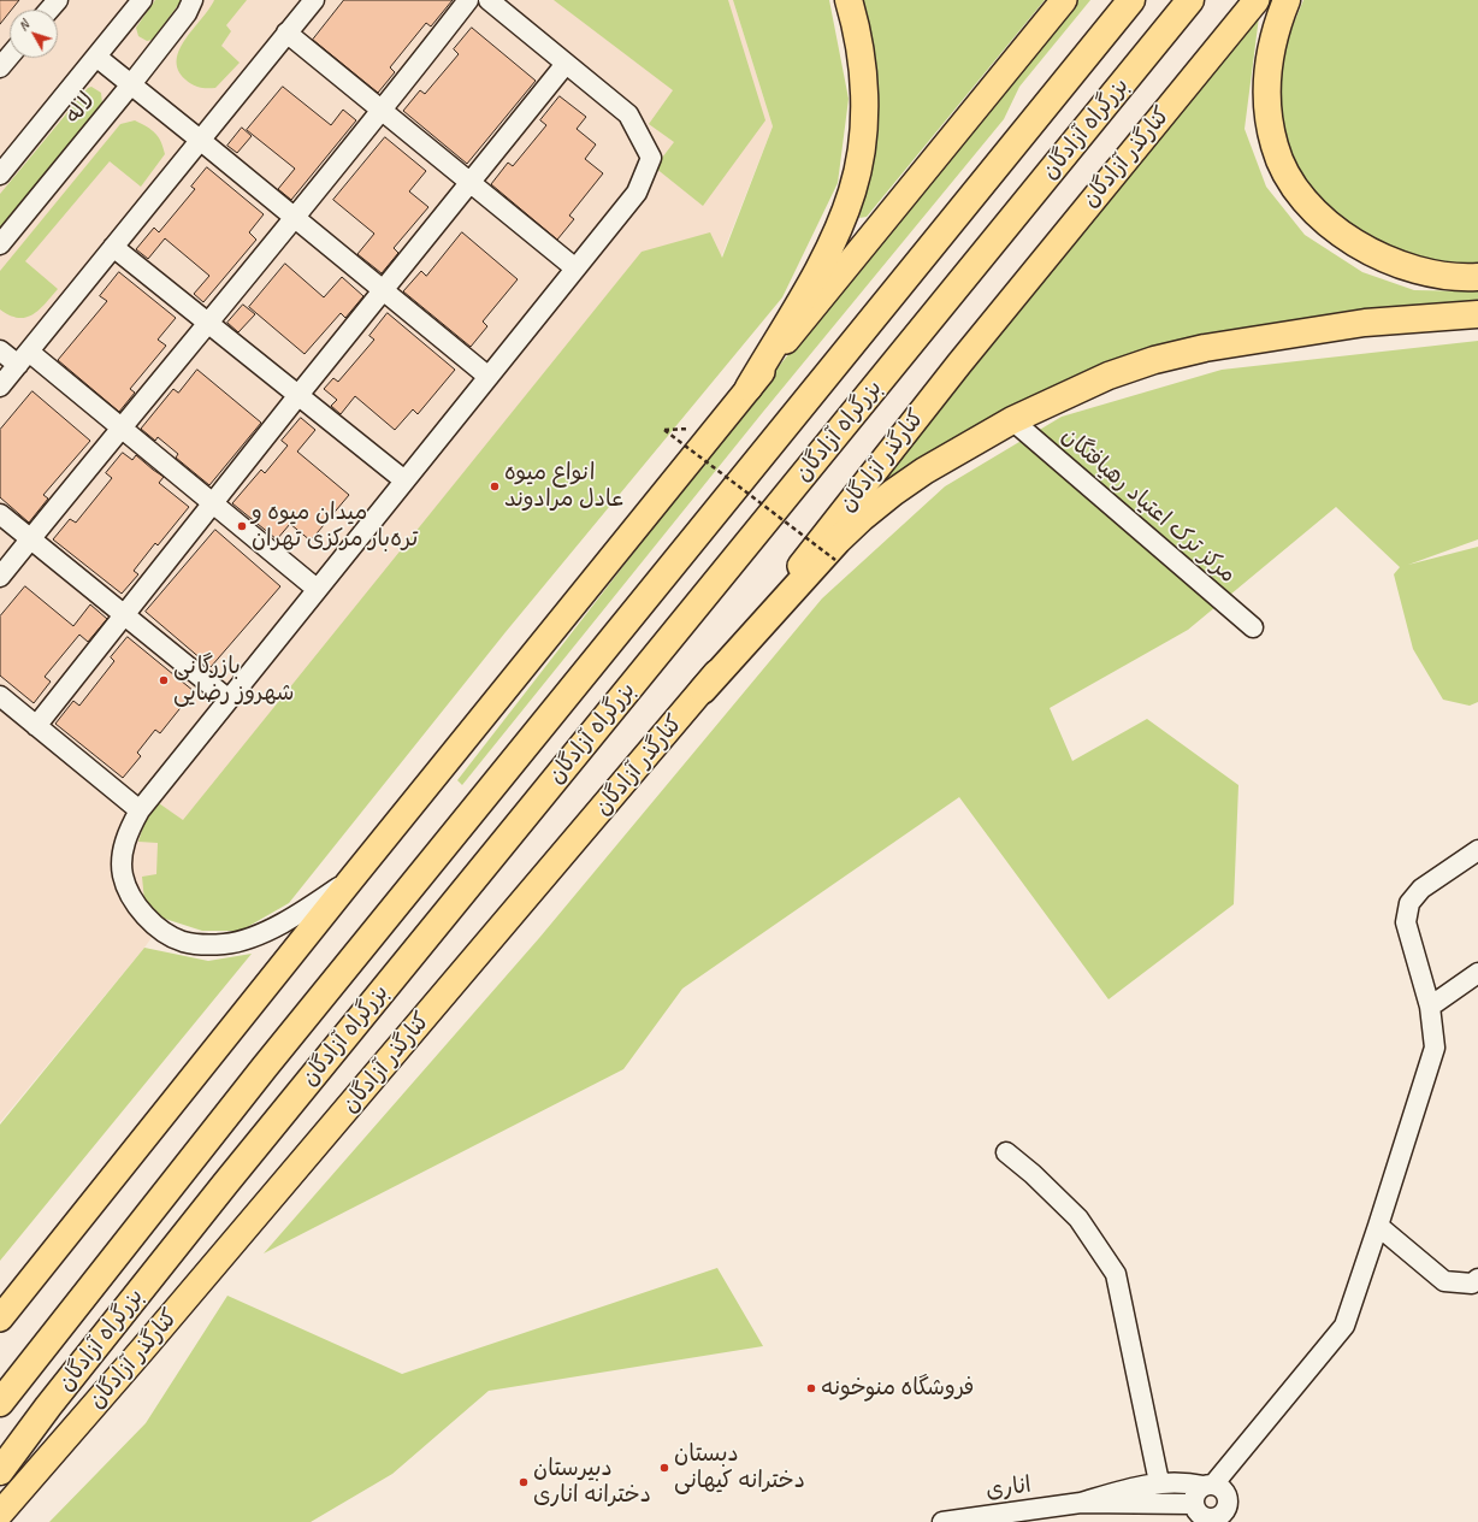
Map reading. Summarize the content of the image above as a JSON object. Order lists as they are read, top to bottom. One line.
{"streets":{"highway":["بزرگراه آزادگان"],"main road":["کنارگذر آزادگان"],"street":["لاله","مرکز ترک اعتیاد رهیافتگان","اناری"]},"places":["انواع میوه عادل مرادوند","میدان میوه و تره‌بار مرکزی تهران","بازرگانی شهروز رضایی","فروشگاه منوخونه","دبستان دخترانه کیهانی","دبیرستان دخترانه اناری"],"north":"top left"}
